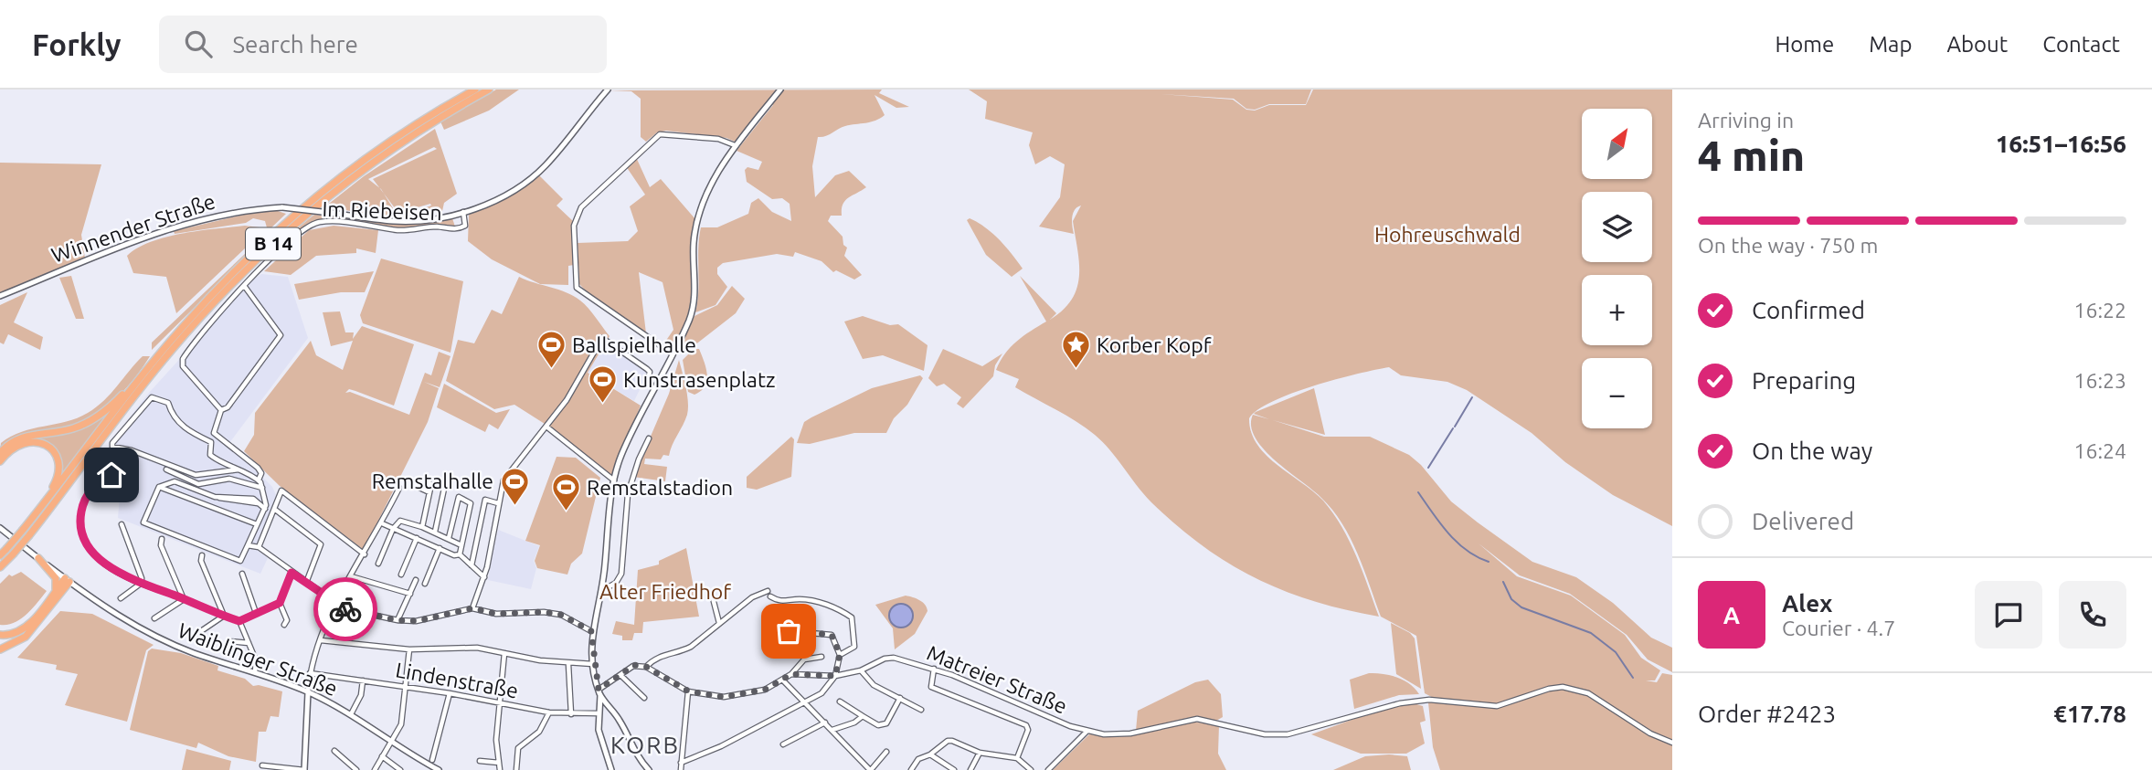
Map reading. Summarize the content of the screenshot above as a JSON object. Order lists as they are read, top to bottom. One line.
{"streets":{"highway":["B 14"],"street":["Im Riebeisen","Winnender Straße","Waiblinger Straße","Matreier Straße","Lindenstraße"]},"crossings":[["Im Riebeisen","Winnender Straße"]],"districts":["KORB"],"parks":["Hohreuschwald","Alter Friedhof"],"places":{"sports":["Ballspielhalle","Kunstrasenplatz","Remstalhalle","Remstalstadion"],"place":["Korber Kopf"]},"north":"top right","page":{"header":"Forkly","search":"Search here","nav":["Home","Map","About","Contact"],"heading":["4 min","Arriving in","16:51–16:56"],"panel":["Alex","Courier · 4.7","Order #2423","€17.78"],"map_buttons":["+","−"],"bar":"On the way · 750 m","list":[["Confirmed","16:22"],["Preparing","16:23"],["On the way","16:24"],"Delivered"],"round":"A"}}
